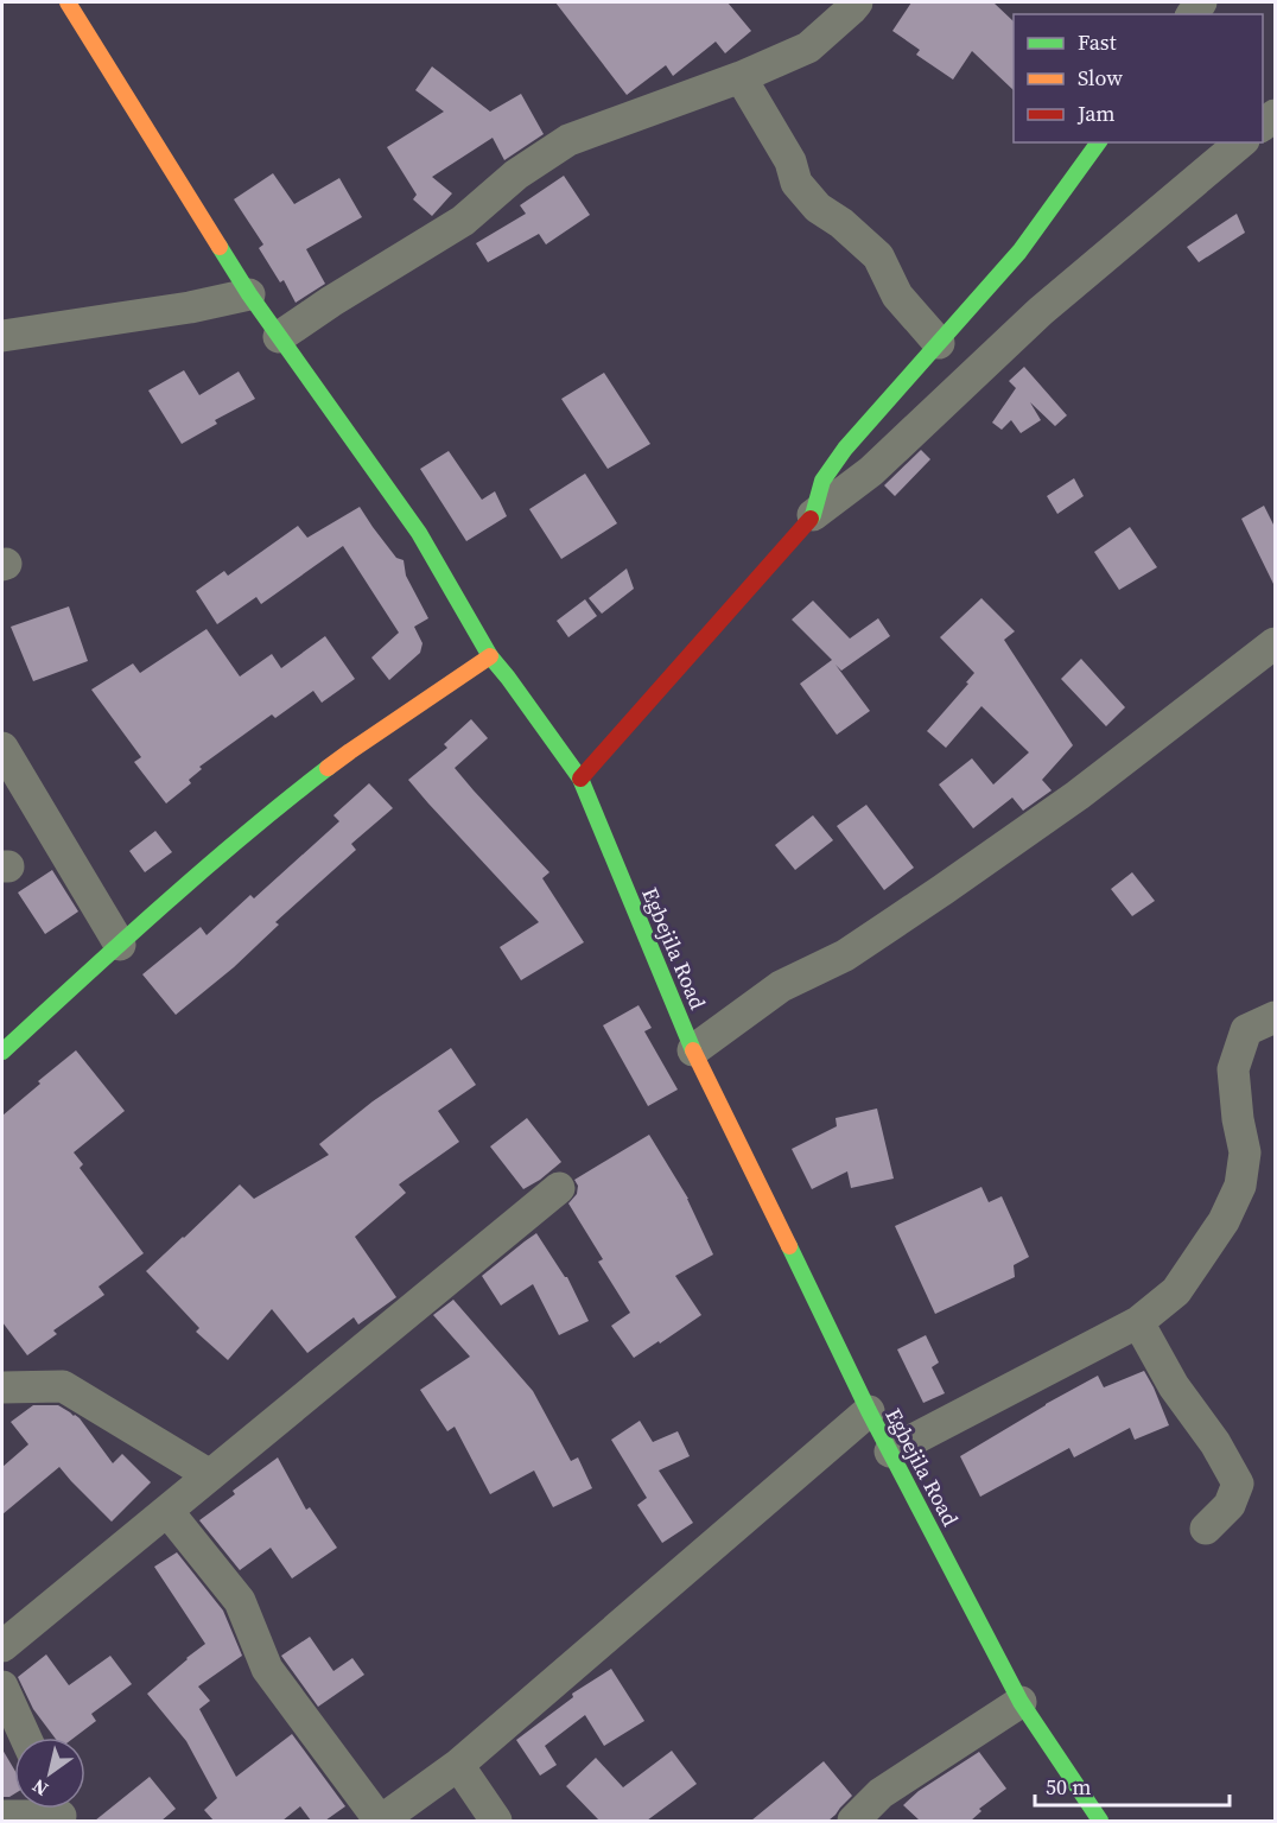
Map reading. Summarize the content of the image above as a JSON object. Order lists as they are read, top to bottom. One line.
{"streets":{"street":["Egbejila Road"]},"legend":["Fast","Slow","Jam"],"scale_bar":"50 m","north":"bottom left"}
